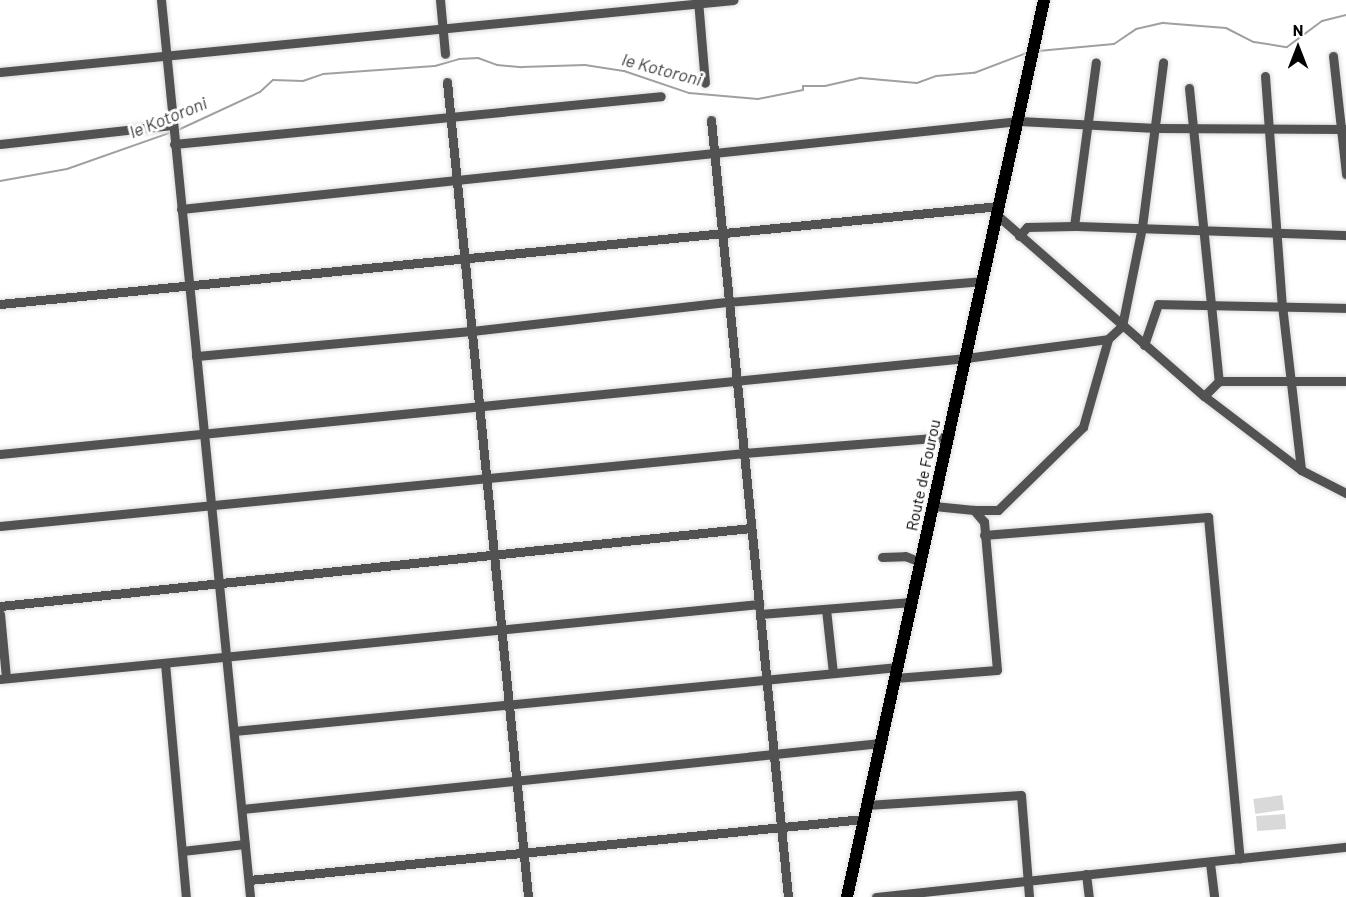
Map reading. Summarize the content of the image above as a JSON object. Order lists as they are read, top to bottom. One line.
{"streets":{"main road":["Route de Fourou"]},"water":["le Kotoroni"],"north":"top"}
